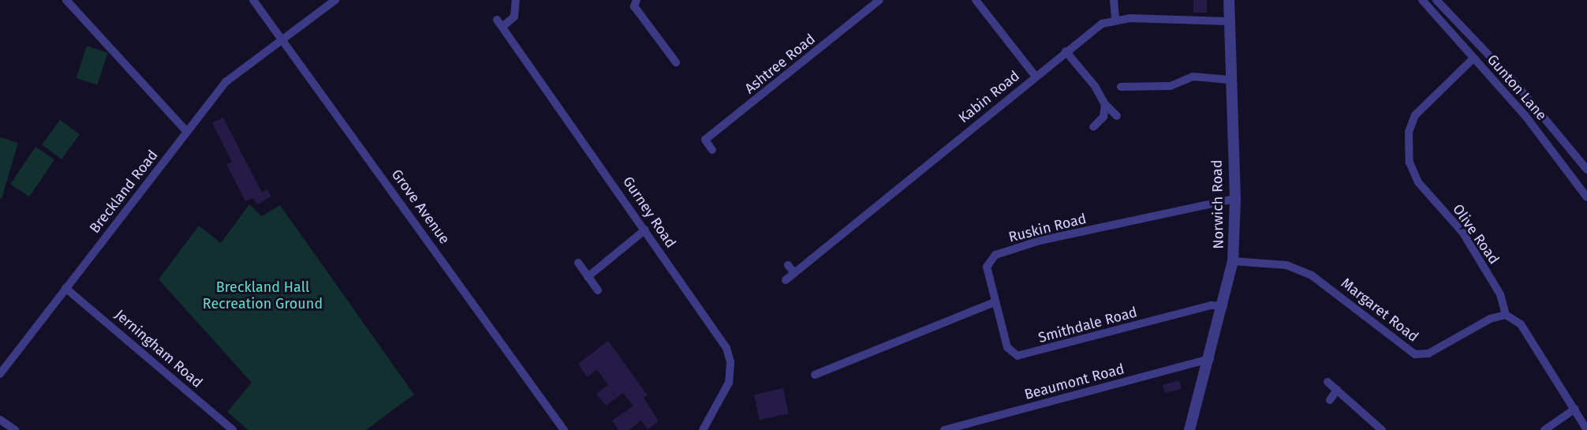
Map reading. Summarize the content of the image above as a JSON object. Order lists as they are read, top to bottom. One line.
{"streets":{"street":["Ashtree Road","Gunton Lane","Kabin Road","Breckland Road","Norwich Road","Grove Avenue","Gurney Road","Ruskin Road","Olive Road","Margaret Road","Smithdale Road","Jerningham Road","Beaumont Road"]},"crossings":[["Gunton Lane","Olive Road"],["Kabin Road","Norwich Road"],["Breckland Road","Grove Avenue"],["Breckland Road","Jerningham Road"],["Norwich Road","Ruskin Road"],["Norwich Road","Margaret Road"],["Norwich Road","Smithdale Road"],["Norwich Road","Beaumont Road"],["Ruskin Road","Smithdale Road"],["Olive Road","Margaret Road"]],"parks":["Breckland Hall Recreation Ground"]}
